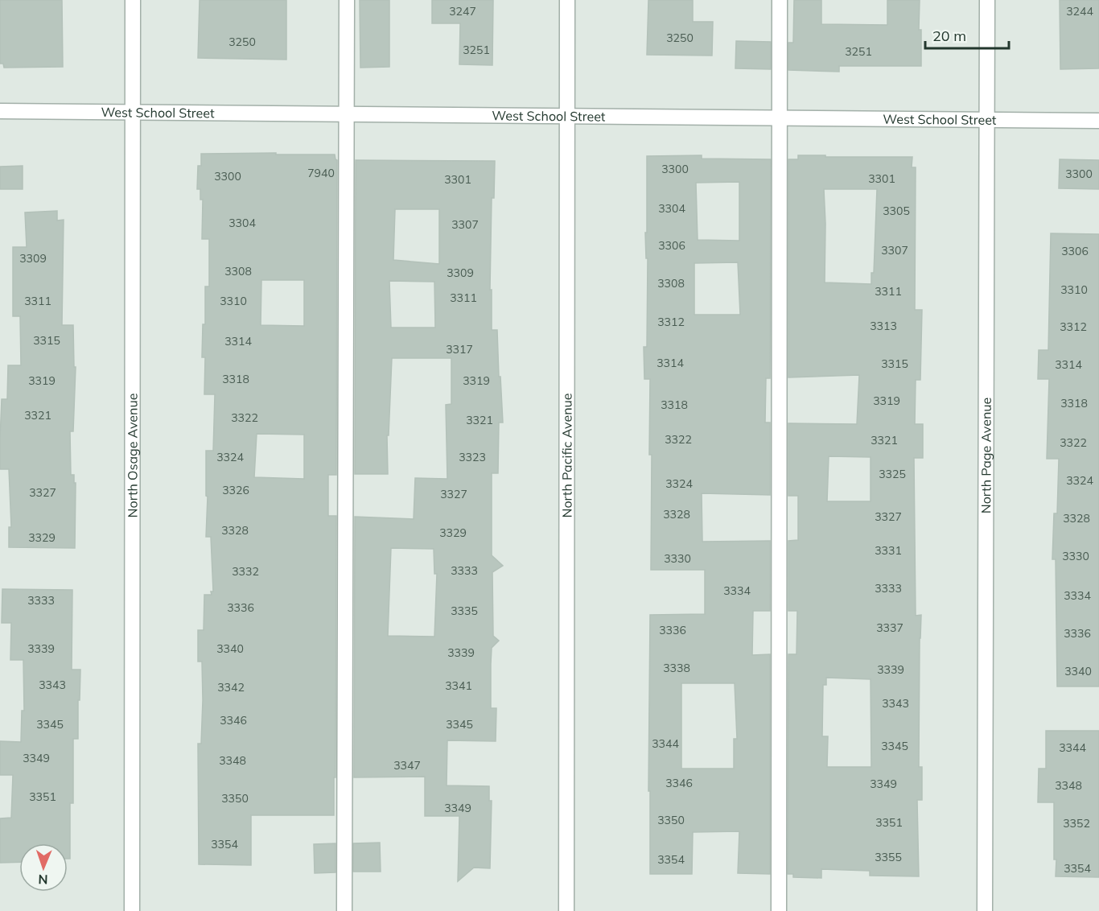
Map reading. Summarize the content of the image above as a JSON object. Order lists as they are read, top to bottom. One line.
{"streets":{"street":["West School Street","North Osage Avenue","North Pacific Avenue","North Page Avenue"]},"crossings":[["West School Street","North Osage Avenue"],["West School Street","North Pacific Avenue"],["West School Street","North Page Avenue"]],"house_numbers":["3247","3244","3250","3250","3251","3251","3300","7940","3300","3300","3301","3301","3304","3305","3304","3307","3306","3307","3306","3309","3308","3309","3308","3310","3311","3311","3311","3310","3312","3313","3312","3315","3314","3317","3314","3315","3314","3318","3319","3319","3319","3318","3318","3321","3322","3321","3322","3321","3322","3324","3323","3325","3324","3324","3326","3327","3327","3328","3327","3328","3328","3329","3329","3331","3330","3330","3333","3332","3333","3334","3334","3333","3336","3335","3337","3336","3336","3339","3340","3339","3338","3339","3340","3343","3341","3342","3343","3346","3345","3345","3344","3345","3344","3349","3348","3347","3346","3349","3348","3351","3350","3349","3350","3351","3352","3354","3355","3354","3354"],"scale_bar":"20 m","north":"bottom"}
